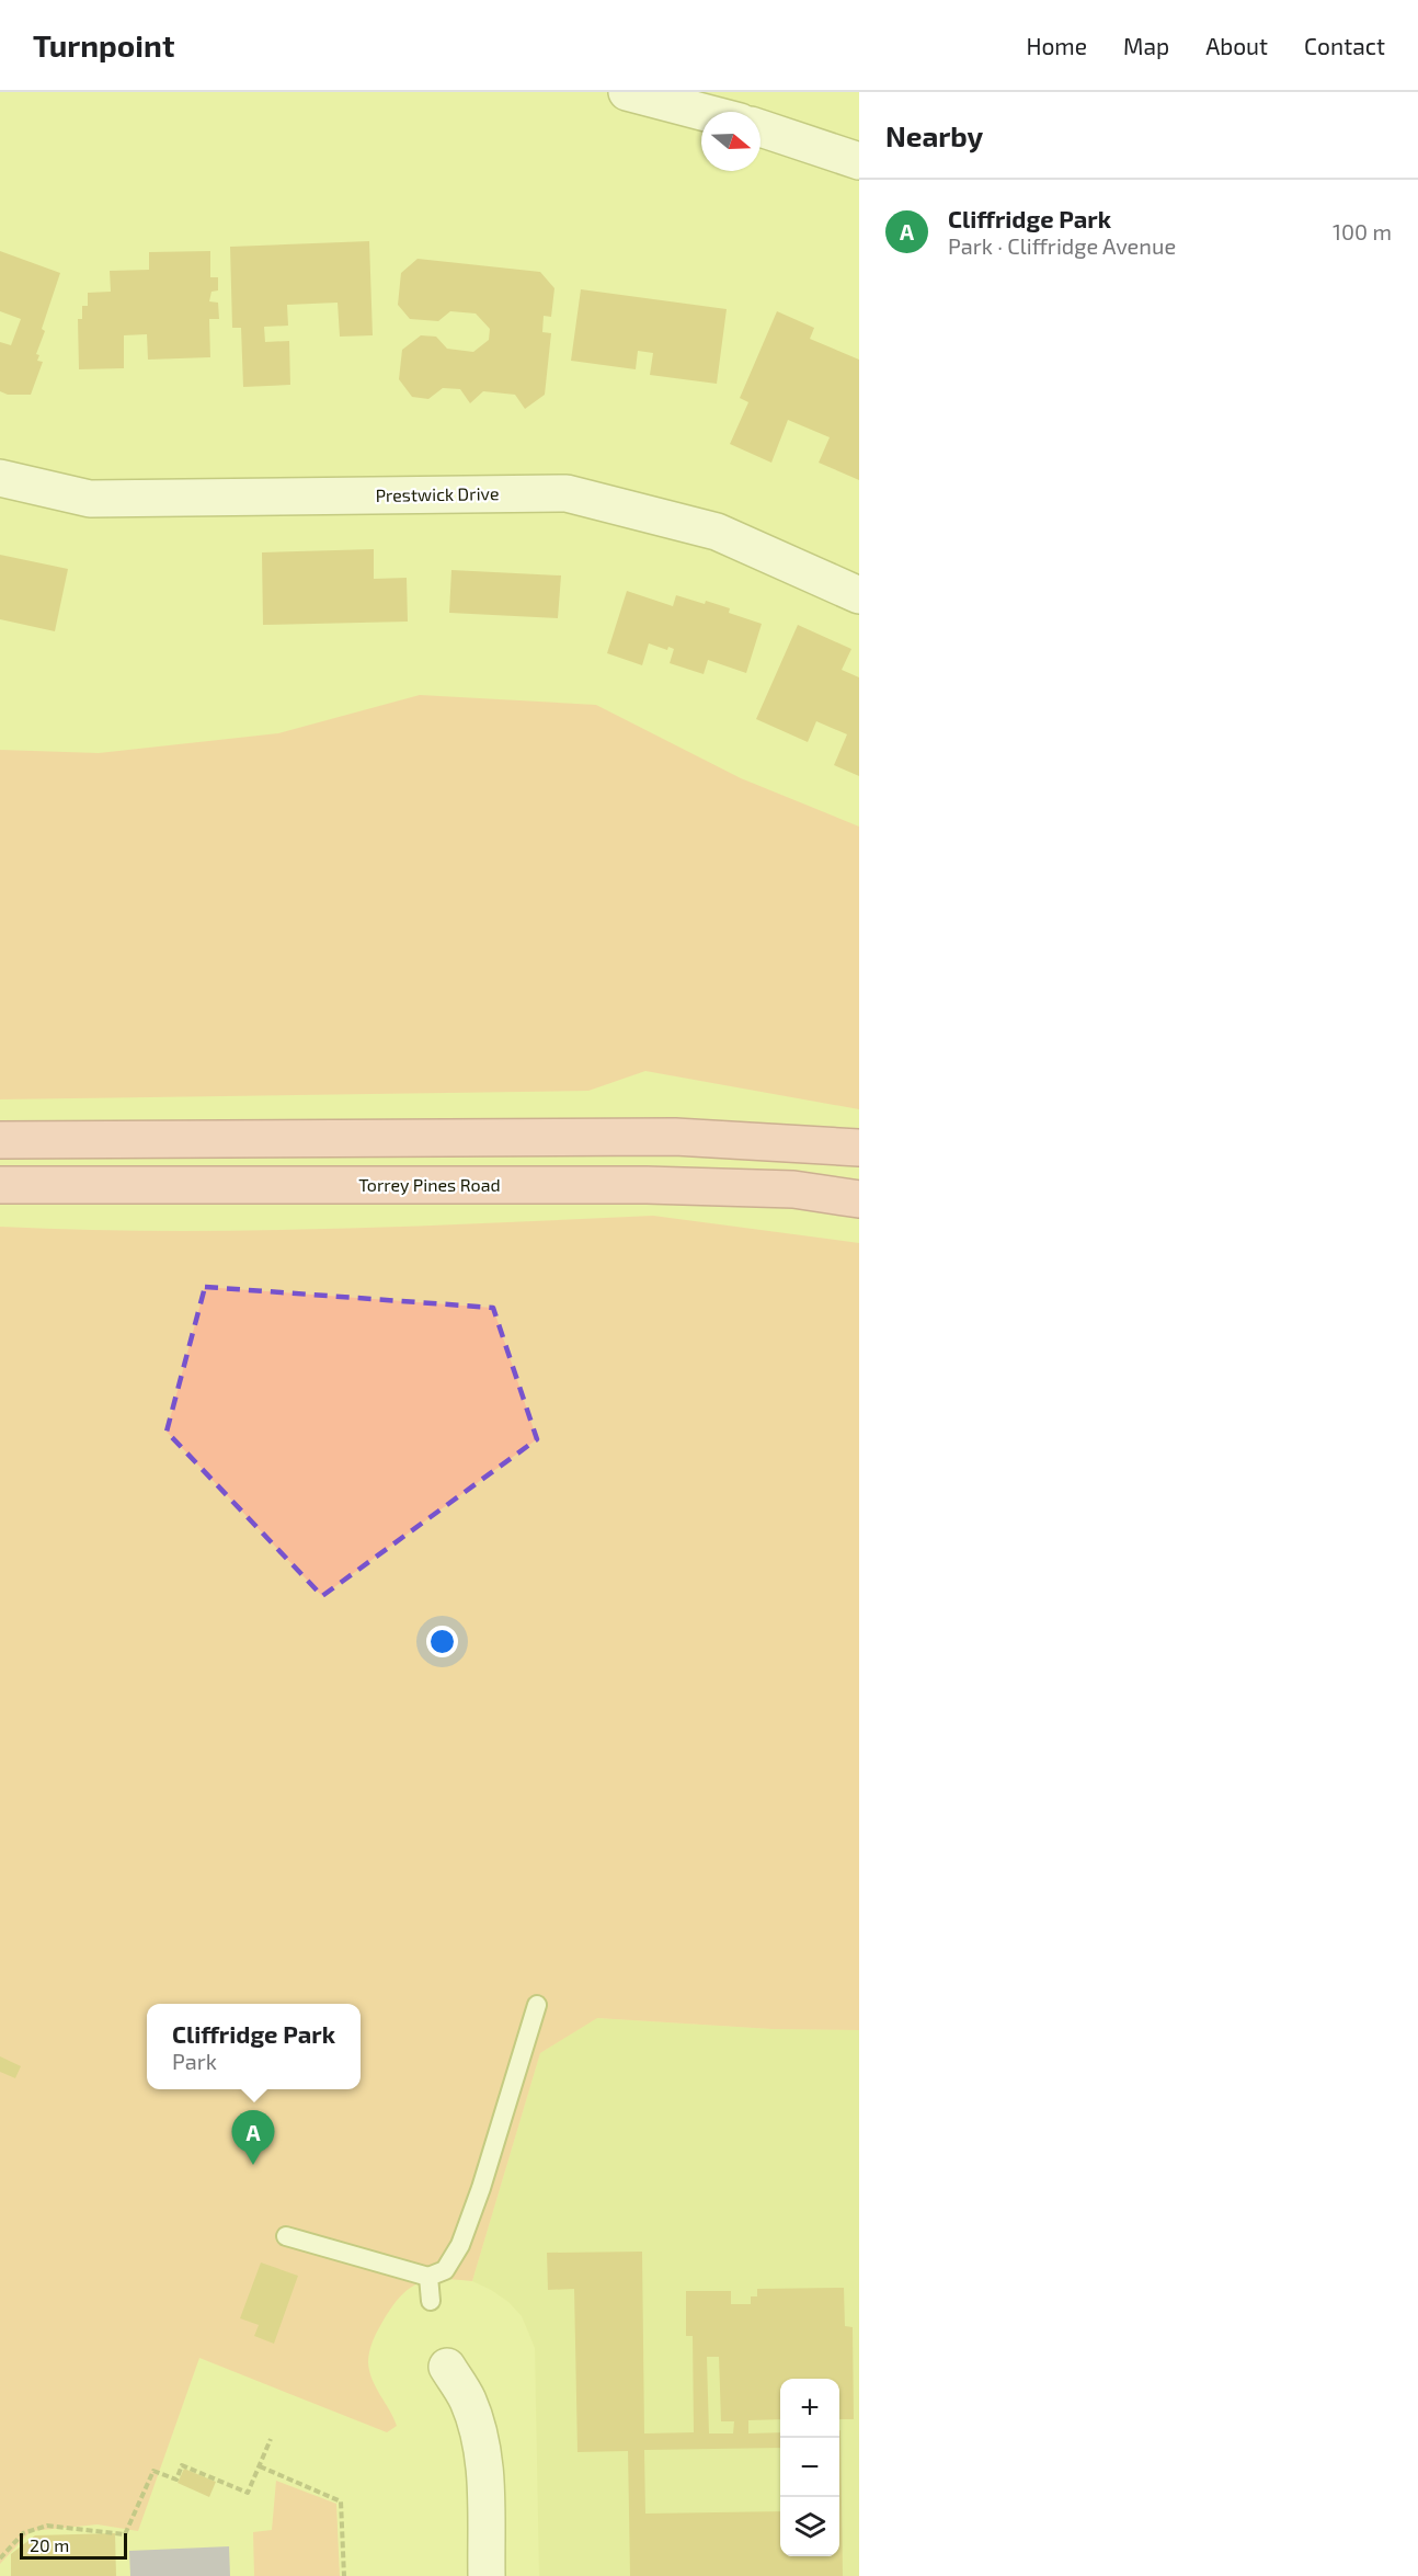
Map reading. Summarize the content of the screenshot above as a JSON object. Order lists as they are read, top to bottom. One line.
{"streets":{"main road":["Torrey Pines Road"],"street":["Prestwick Drive"]},"scale_bar":"20 m","north":"right","page":{"header":"Turnpoint","nav":["Home","Map","About","Contact"],"heading":"Nearby","list":[{"mark":"A","name":"Cliffridge Park","note":"Park · Cliffridge Avenue","value":"100 m"}],"popup":["Cliffridge Park","Park"],"pins":"A","map_buttons":["+","−"],"scale":"20 m"}}
